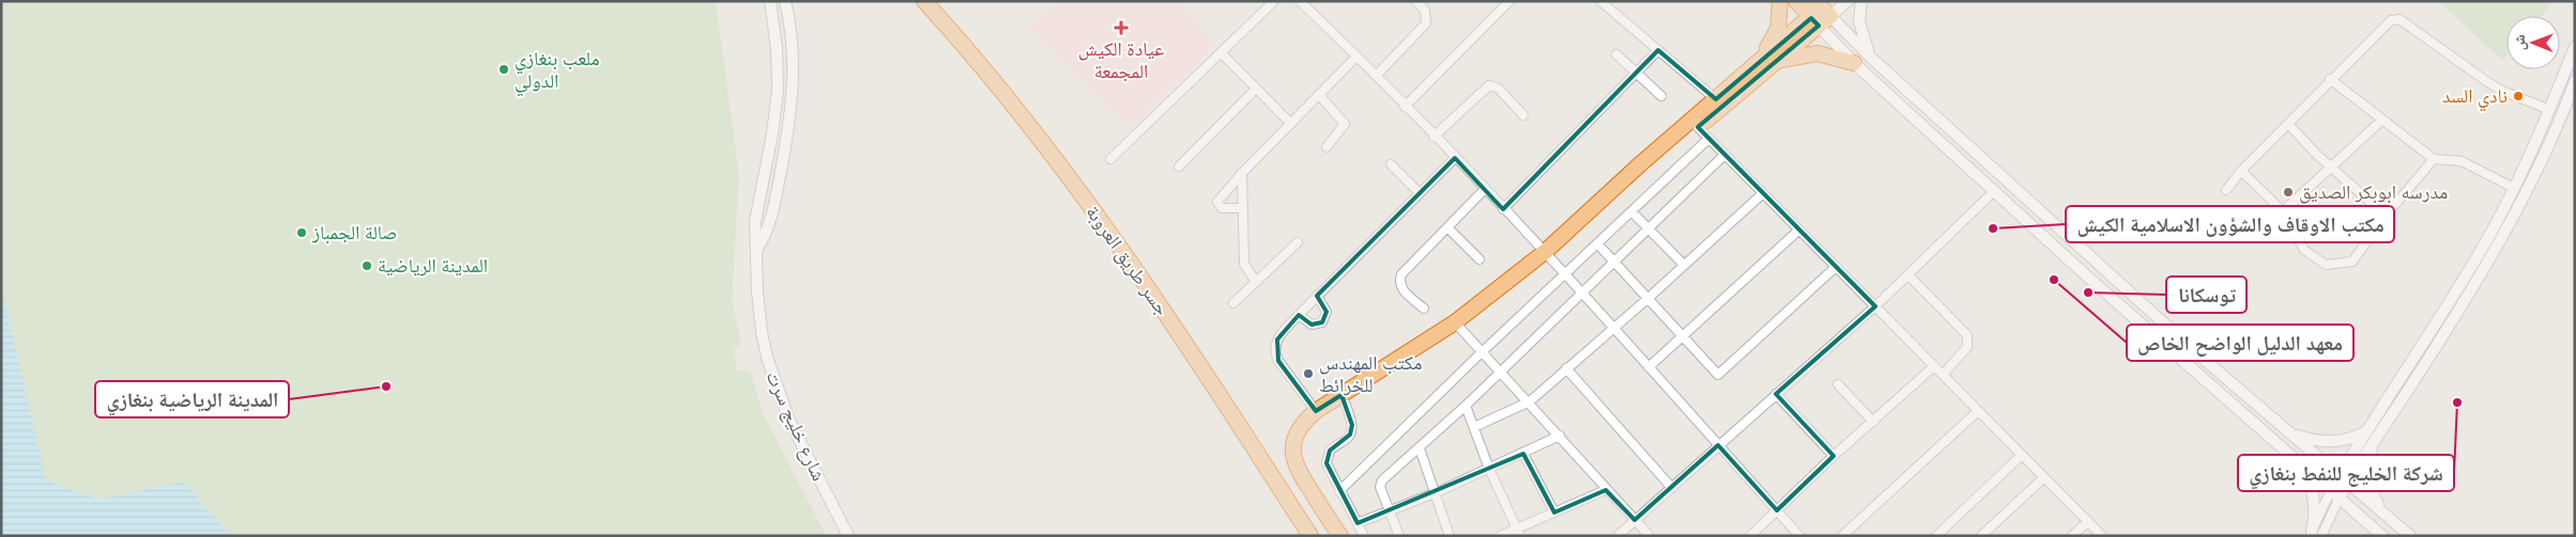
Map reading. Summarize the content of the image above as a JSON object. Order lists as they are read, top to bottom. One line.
{"streets":{"highway":["جسر طريق العروبة"],"main road":["شارع خليج سرت"]},"places":{"health":["عيادة الكيش المجمعة"],"other":["ملعب بنغازي الدولي","نادي السد","مدرسه ابوبكر الصديق","مكتب الاوقاف والشؤون الاسلامية الكيش","صالة الجمباز","المدينة الرياضية","معهد الدليل الواضح الخاص","توسكانا","مكتب المهندس للخرائط","المدينة الرياضية بنغازي","شركة الخليج للنفط بنغازي"]},"north":"left"}
